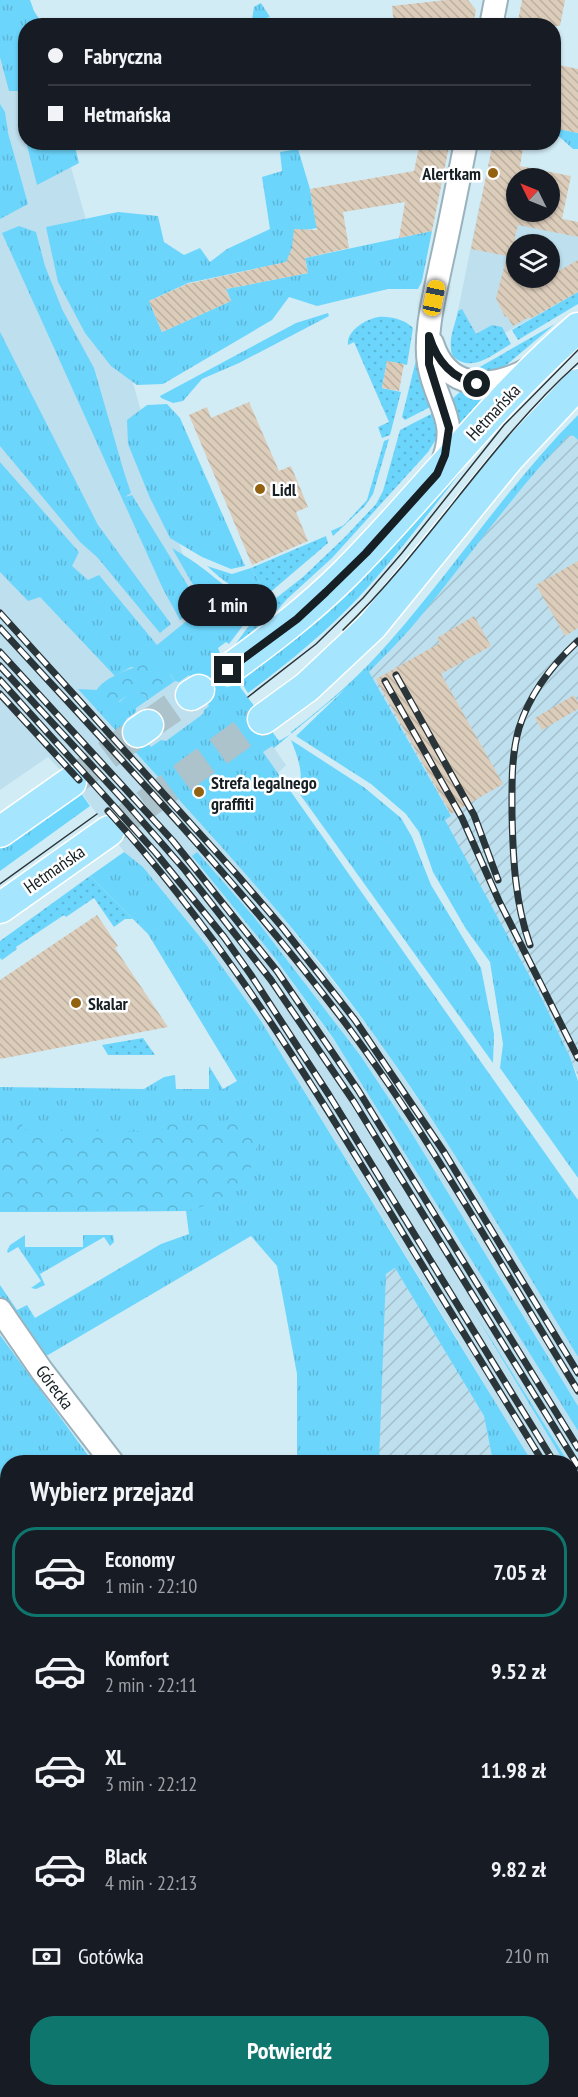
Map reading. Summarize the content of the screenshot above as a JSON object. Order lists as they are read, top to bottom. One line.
{"streets":{"main road":["Hetmańska"],"street":["Górecka"]},"places":["Alertkam","Lidl","Strefa legalnego graffiti","Skalar"],"north":"top left","page":{"banner":["Fabryczna","Hetmańska"],"bubble":"1 min","heading":"Wybierz przejazd","list":[{"name":"Economy","note":"1 min · 22:10","value":"7.05 zł"},{"name":"Komfort","note":"2 min · 22:11","value":"9.52 zł"},{"name":"XL","note":"3 min · 22:12","value":"11.98 zł"},{"name":"Black","note":"4 min · 22:13","value":"9.82 zł"}],"pay":["Gotówka","210 m"],"buttons":"Potwierdź"}}
